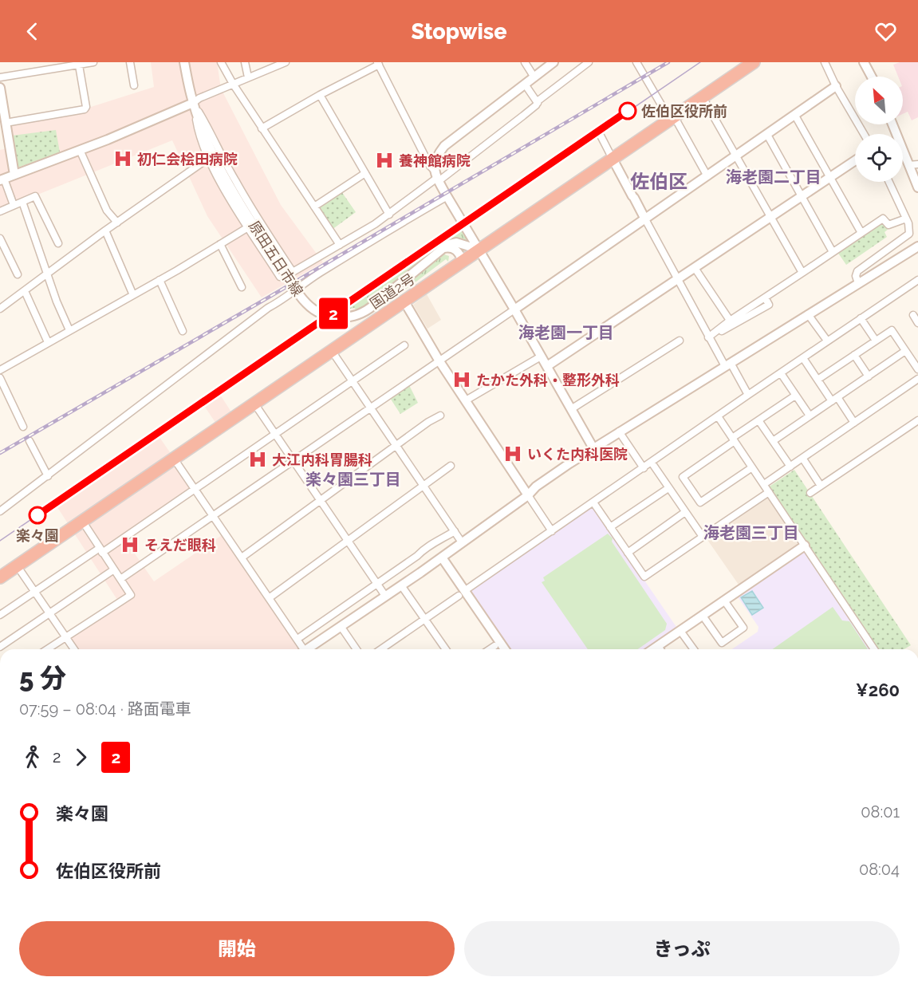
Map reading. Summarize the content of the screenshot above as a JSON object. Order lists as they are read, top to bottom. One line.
{"streets":{"highway":["国道2号"],"street":["原田五日市線"]},"districts":["海老園二丁目","佐伯区","海老園一丁目","楽々園三丁目","海老園三丁目"],"places":{"other":["佐伯区役所前","楽々園"],"hospital":["初仁会桧田病院","養神館病院","たかた外科・整形外科","いくた内科医院","大江内科胃腸科","そえだ眼科"]},"lines":["tram line 2"],"north":"top left","page":{"header":"Stopwise","on_map":"2","heading":["5 分","07:59 – 08:04 · 路面電車","¥260"],"legs":["2","2"],"list":[{"name":"楽々園","value":"08:01"},{"name":"佐伯区役所前","value":"08:04"}],"buttons":["開始","きっぷ"]}}
